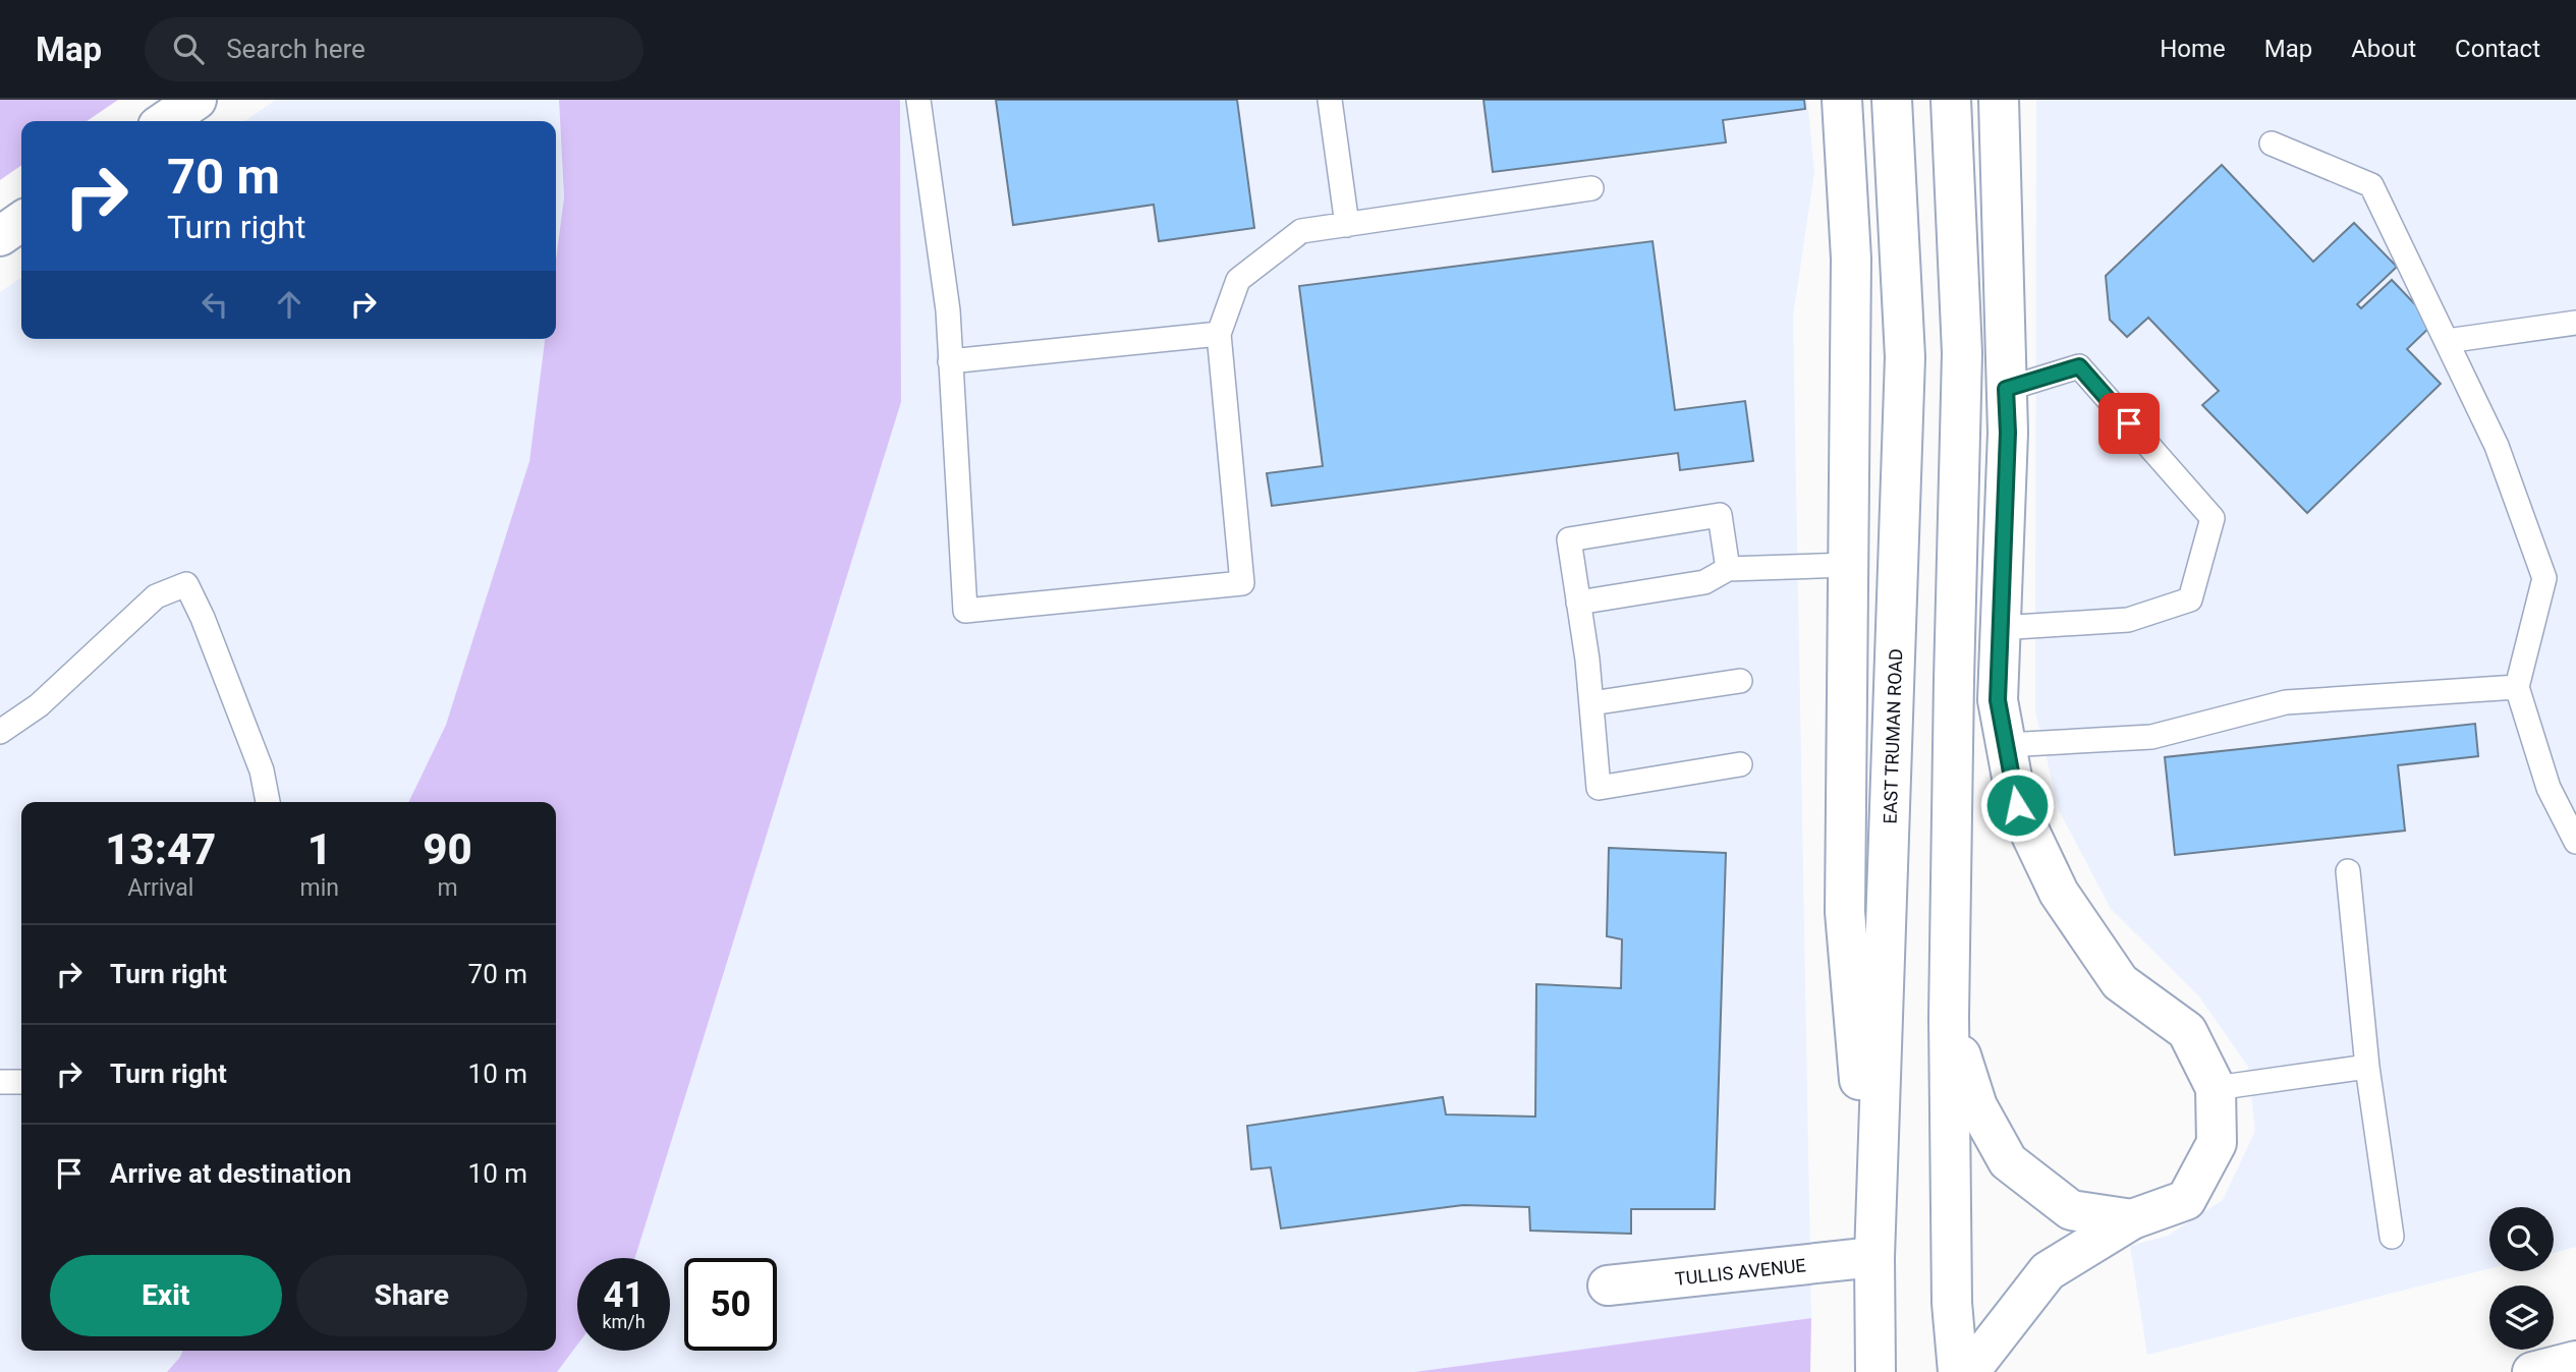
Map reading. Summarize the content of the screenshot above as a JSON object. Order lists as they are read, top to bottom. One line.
{"streets":{"main road":["EAST TRUMAN ROAD","TULLIS AVENUE"]},"crossings":[["EAST TRUMAN ROAD","TULLIS AVENUE"]],"page":{"header":"Map","search":"Search here","nav":["Home","Map","About","Contact"],"turn":["70 m","Turn right"],"eta":["13:47","Arrival","1","min","90","m"],"list":[{"name":"Turn right","value":"70 m"},{"name":"Turn right","value":"10 m"},{"name":"Arrive at destination","value":"10 m"}],"buttons":["Exit","Share"],"speed":"41 km/h","limit":"50"}}
